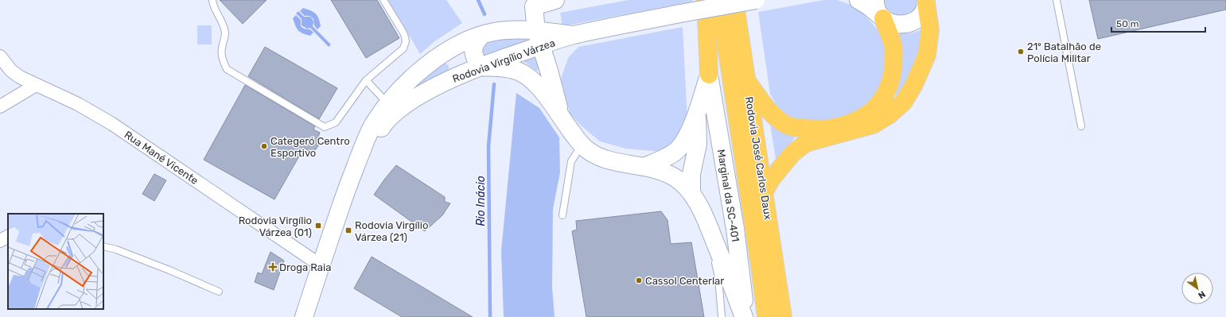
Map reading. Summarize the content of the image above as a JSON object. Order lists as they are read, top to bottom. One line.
{"streets":{"highway":["Rodovia José Carlos Daux"],"main road":["Rodovia Virgílio Várzea","Marginal da SC-401"],"street":["Rua Mané Vicente"]},"crossings":[["Rodovia Virgílio Várzea","Rua Mané Vicente"]],"water":["Rio Inácio"],"places":{"other":["21º Batalhão de Polícia Militar","Categeró Centro Esportivo","Cassol Centerlar"],"transit":["Rodovia Virgílio Várzea (01)","Rodovia Virgílio Várzea (21)"],"health":["Droga Raia"]},"scale_bar":"50 m","north":"bottom right"}
